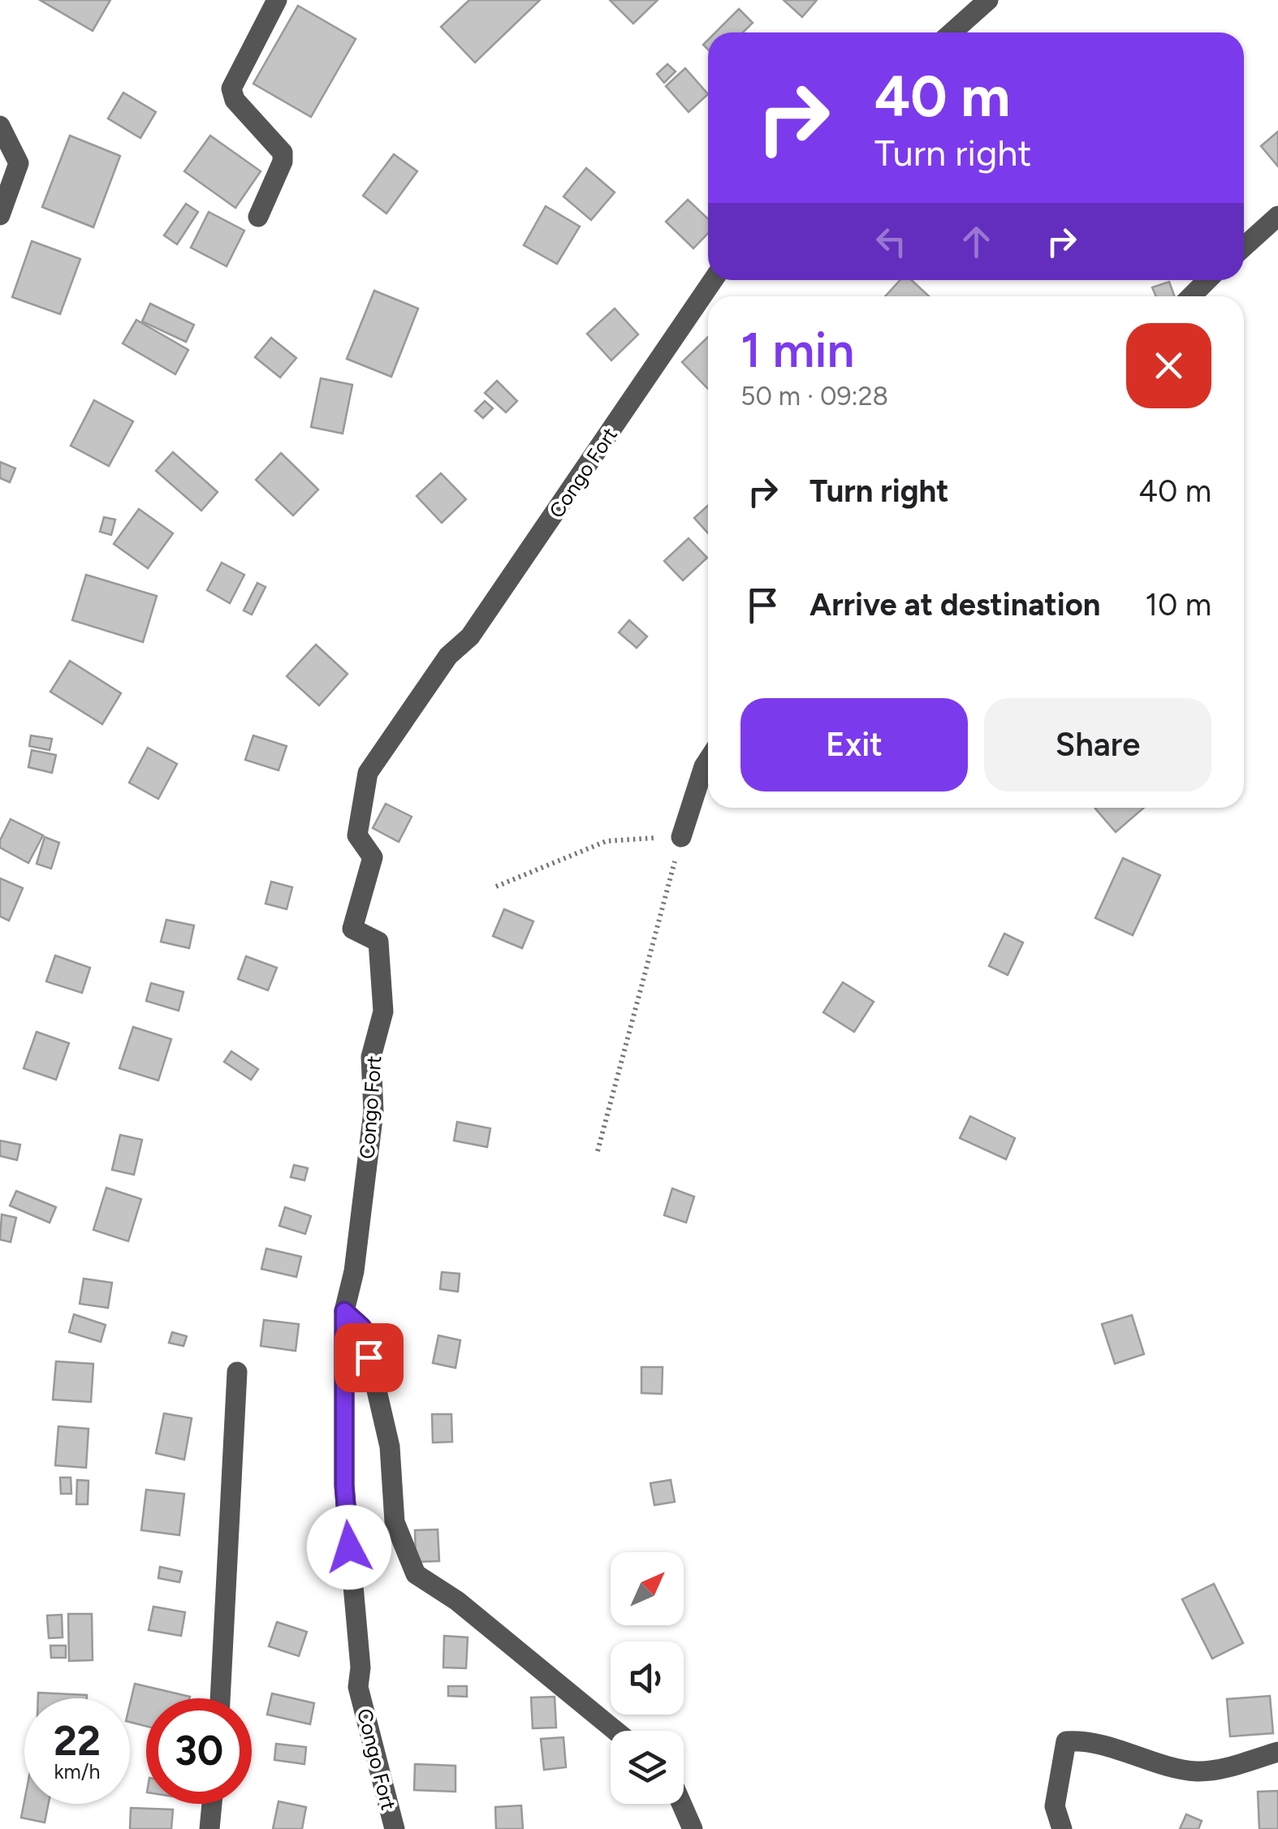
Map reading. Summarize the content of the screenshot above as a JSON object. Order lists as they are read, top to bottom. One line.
{"streets":{"street":["Congo Fort"]},"north":"top right","page":{"turn":["40 m","Turn right"],"heading":["1 min","50 m · 09:28"],"list":[{"name":"Turn right","value":"40 m"},{"name":"Arrive at destination","value":"10 m"}],"buttons":["Exit","Share"],"speed":"22 km/h","limit":"30"}}
